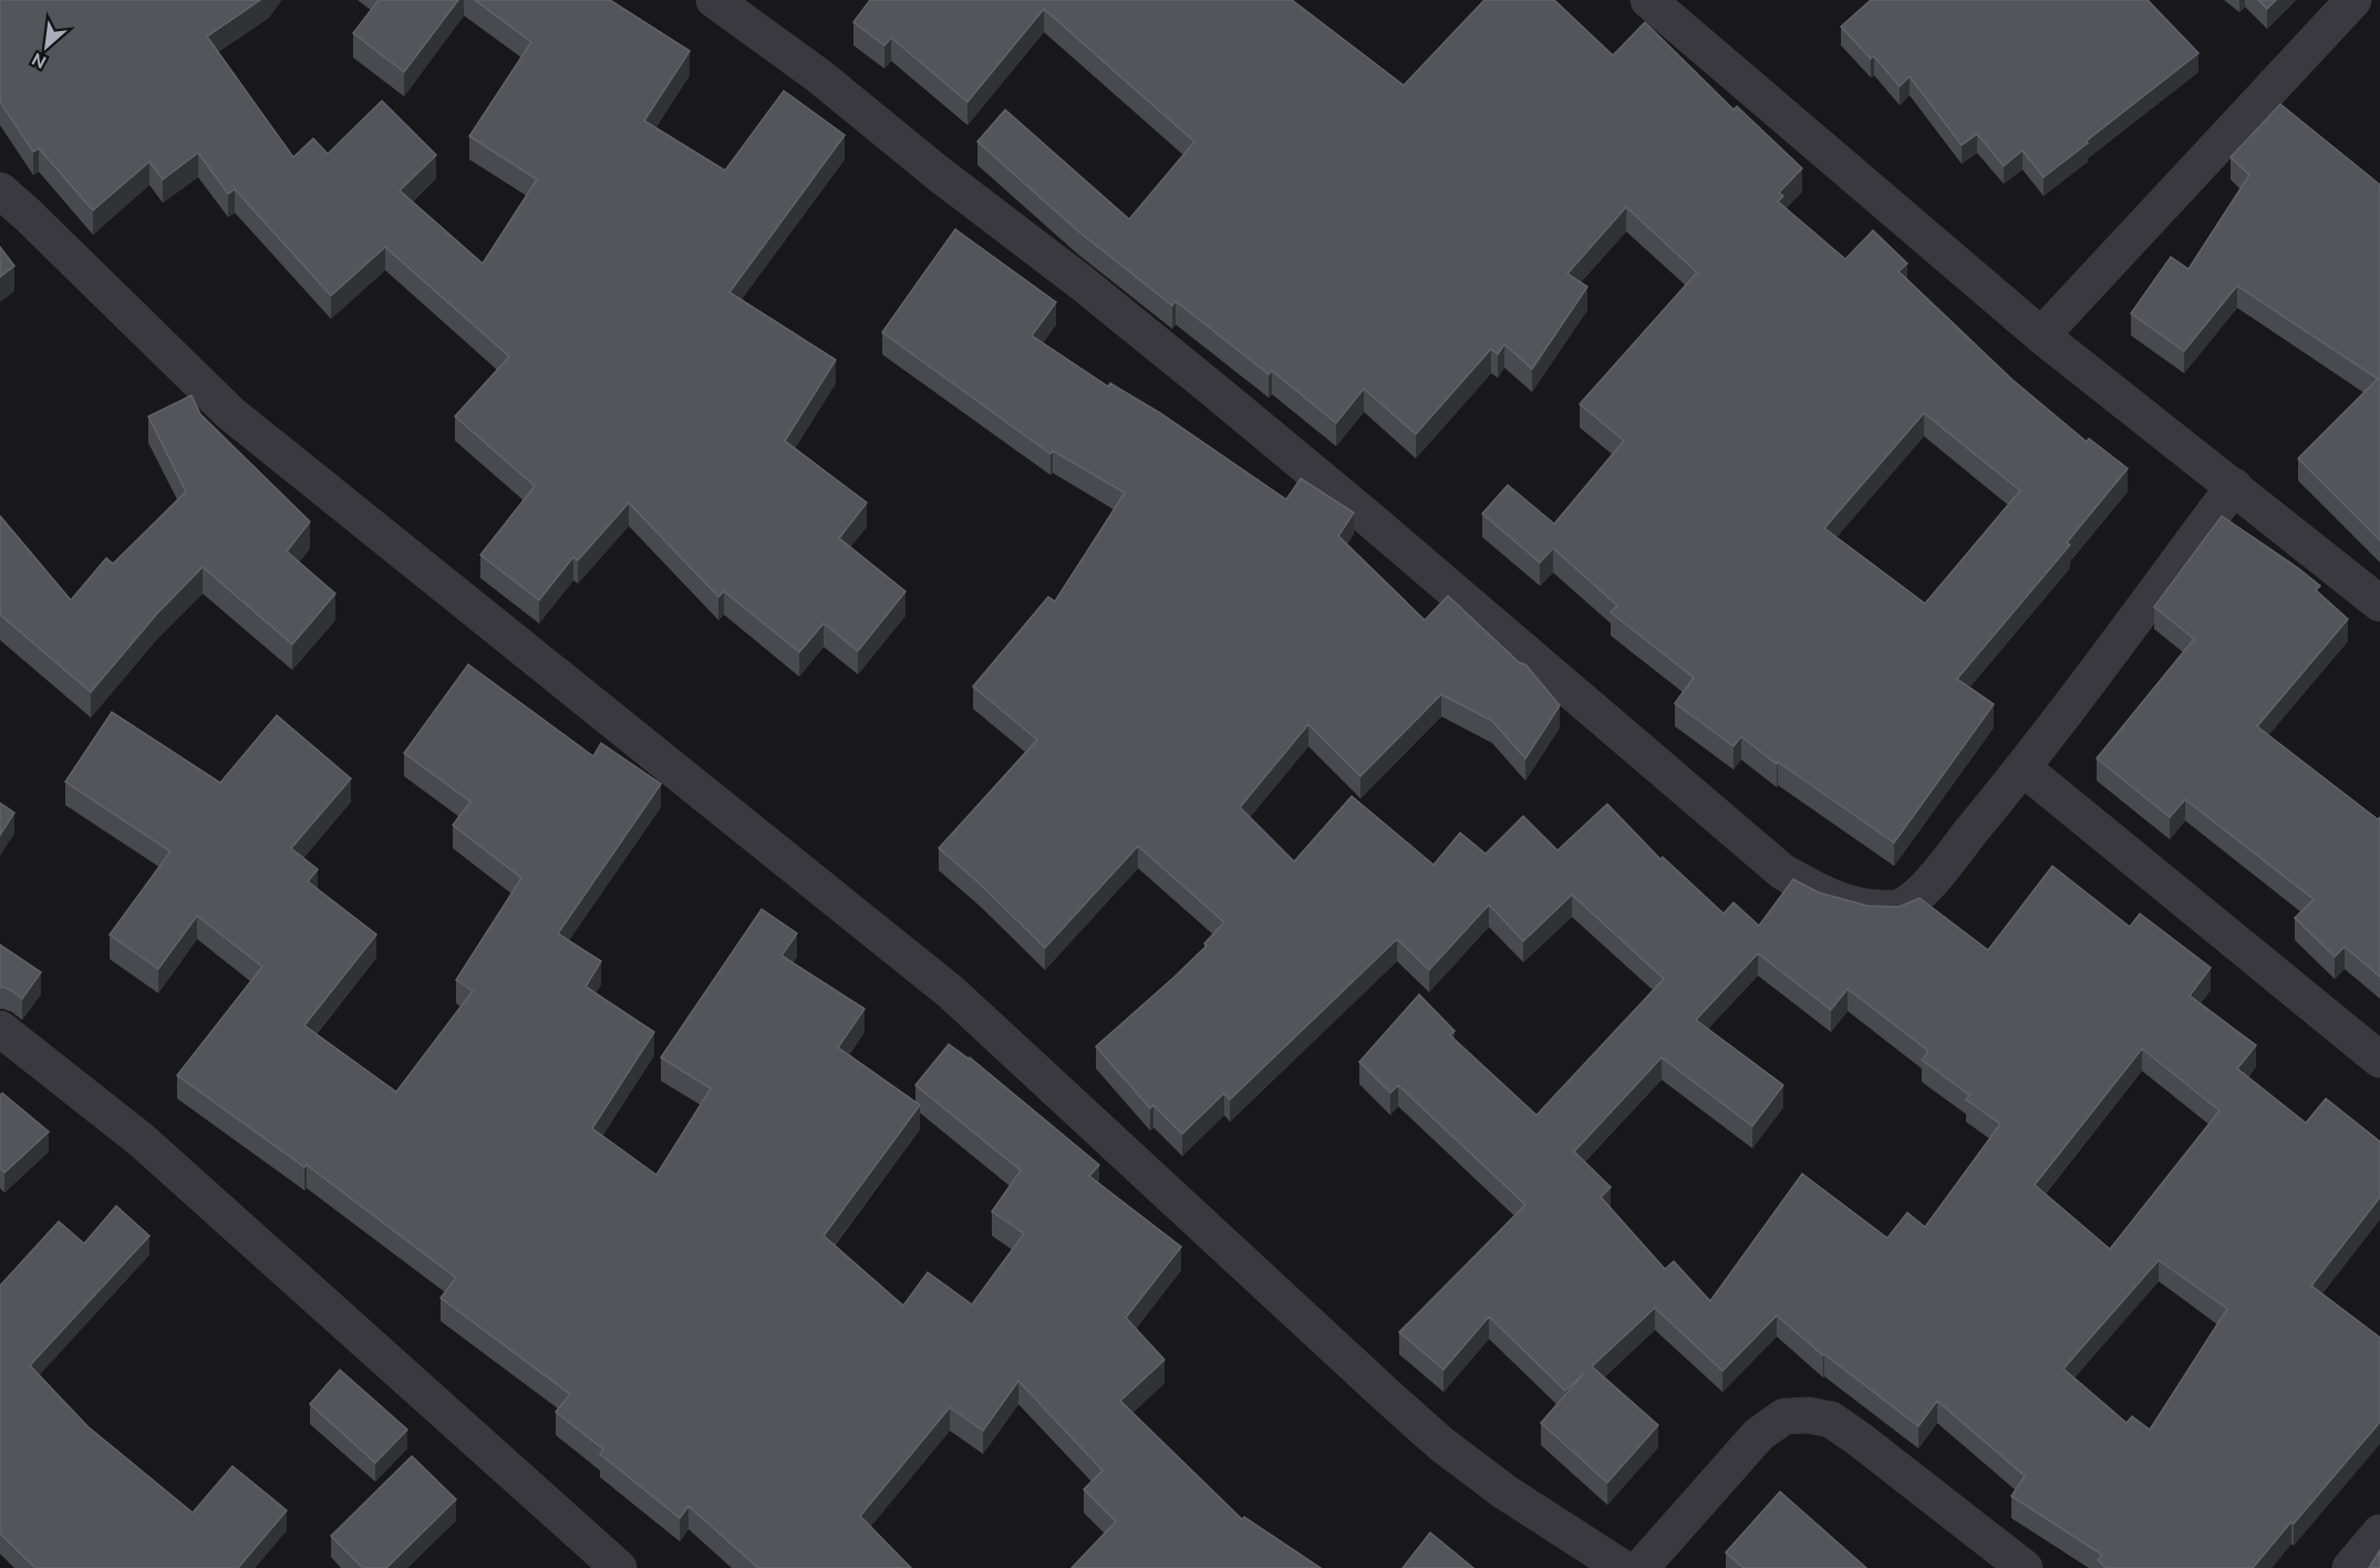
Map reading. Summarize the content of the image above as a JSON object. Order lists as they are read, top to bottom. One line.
{"north":"bottom left"}
